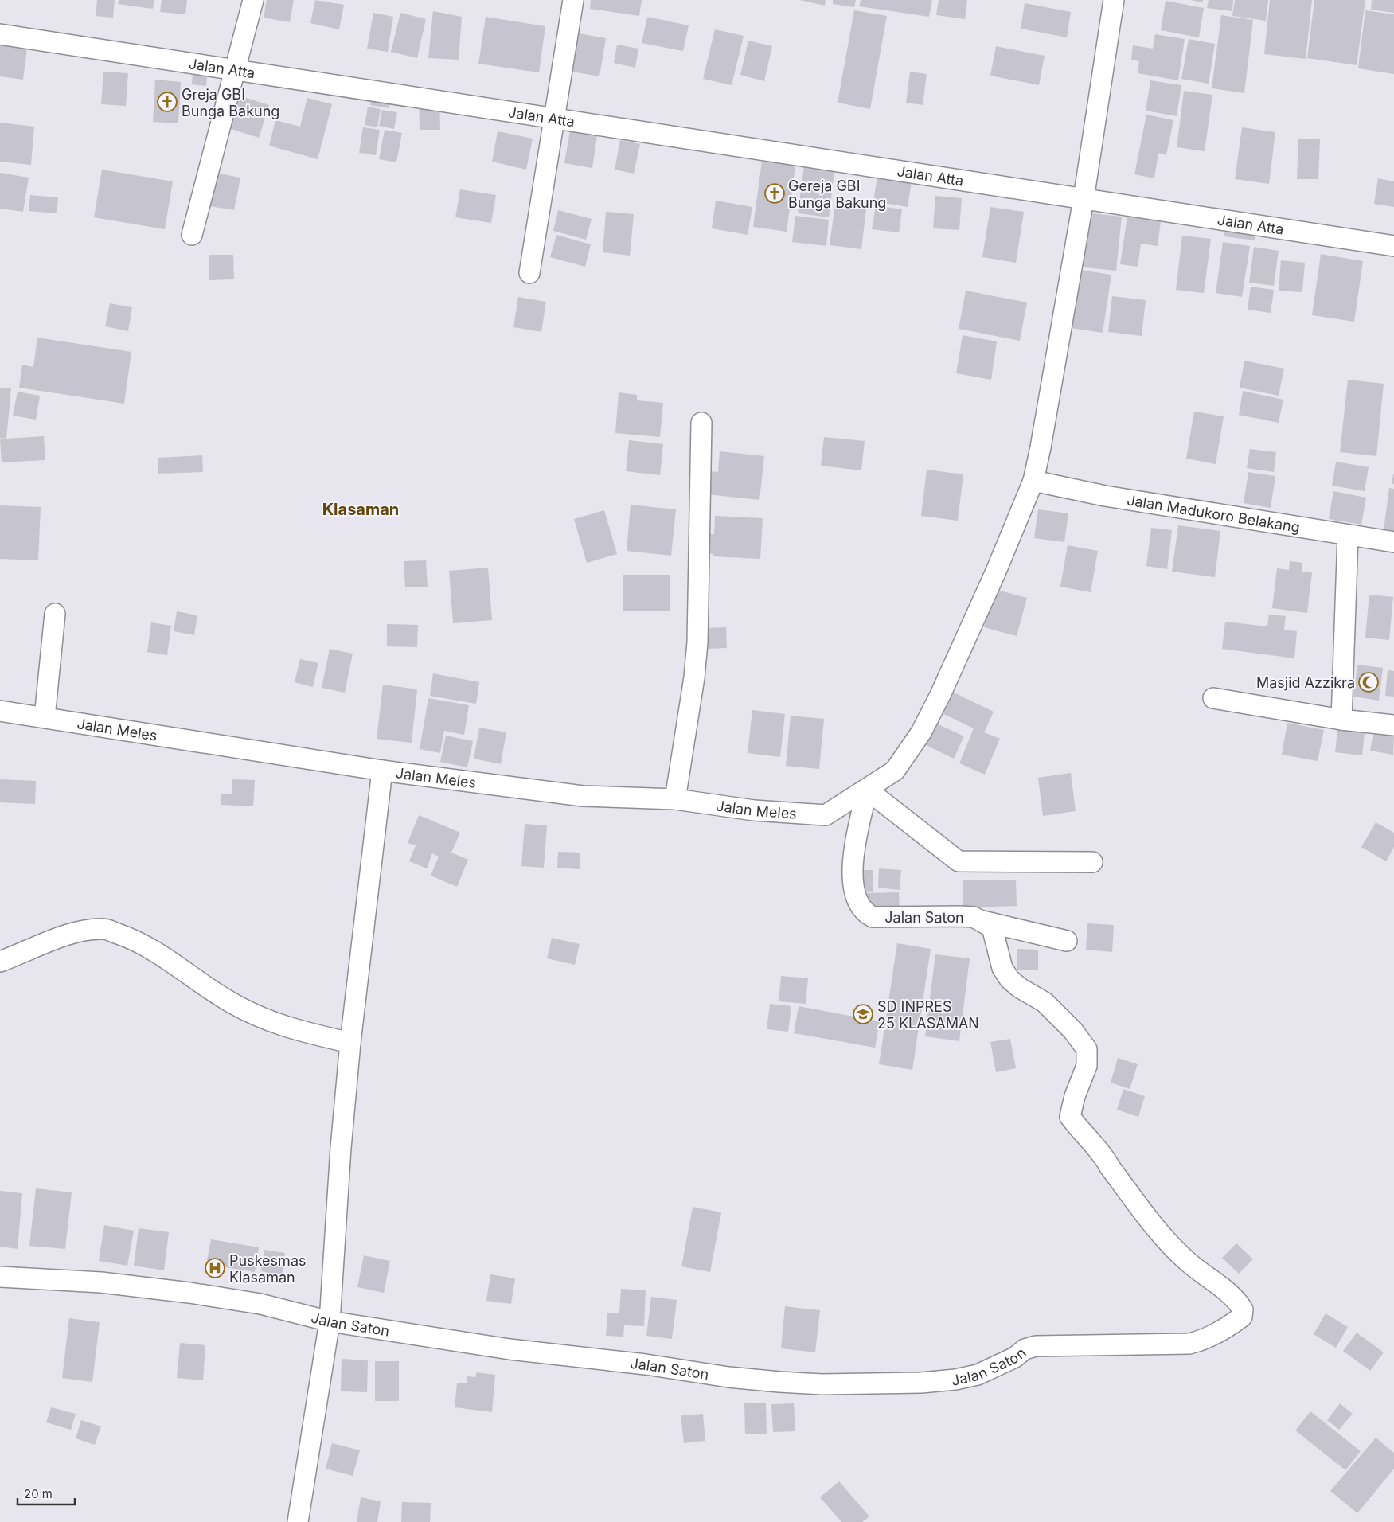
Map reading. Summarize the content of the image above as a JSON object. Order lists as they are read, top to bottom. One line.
{"streets":{"street":["Jalan Atta","Jalan Madukoro Belakang","Jalan Meles","Jalan Saton"]},"crossings":[["Jalan Madukoro Belakang","Jalan Meles"],["Jalan Meles","Jalan Saton"]],"districts":["Klasaman"],"places":{"church":["Greja GBI Bunga Bakung","Gereja GBI Bunga Bakung"],"mosque":["Masjid Azzikra"],"school or university":["SD INPRES 25 KLASAMAN"],"hospital":["Puskesmas Klasaman"]},"scale_bar":"20 m"}
